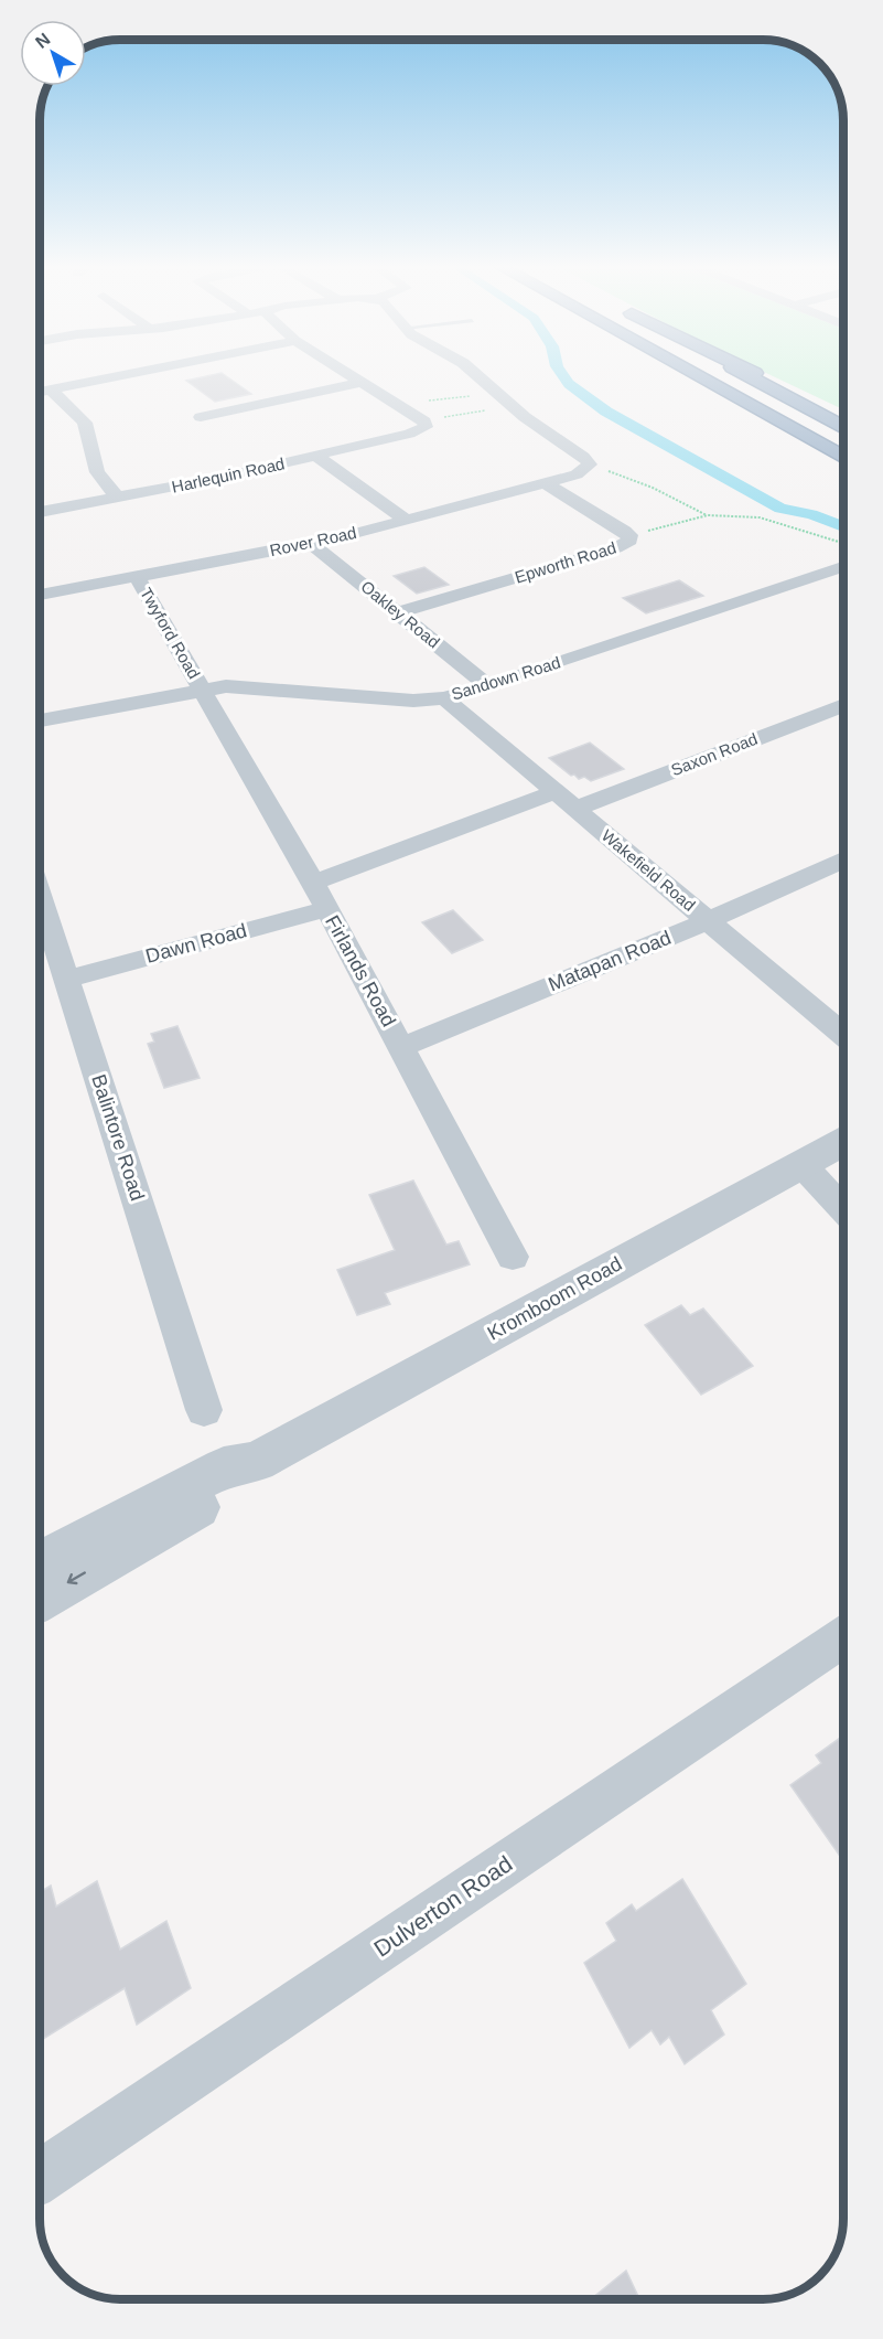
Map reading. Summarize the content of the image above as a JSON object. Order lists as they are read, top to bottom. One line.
{"streets":{"street":["Harlequin Road","Rover Road","Epworth Road","Oakley Road","Twyford Road","Sandown Road","Saxon Road","Wakefield Road","Dawn Road","Matapan Road","Firlands Road","Balintore Road","Kromboom Road","Dulverton Road"]},"crossings":[["Rover Road","Epworth Road"],["Rover Road","Oakley Road"],["Rover Road","Twyford Road"],["Epworth Road","Oakley Road"],["Oakley Road","Sandown Road"],["Twyford Road","Sandown Road"],["Twyford Road","Firlands Road"],["Sandown Road","Wakefield Road"],["Sandown Road","Firlands Road"],["Saxon Road","Wakefield Road"],["Wakefield Road","Matapan Road"],["Dawn Road","Firlands Road"],["Dawn Road","Balintore Road"],["Matapan Road","Firlands Road"]],"north":"top left"}
